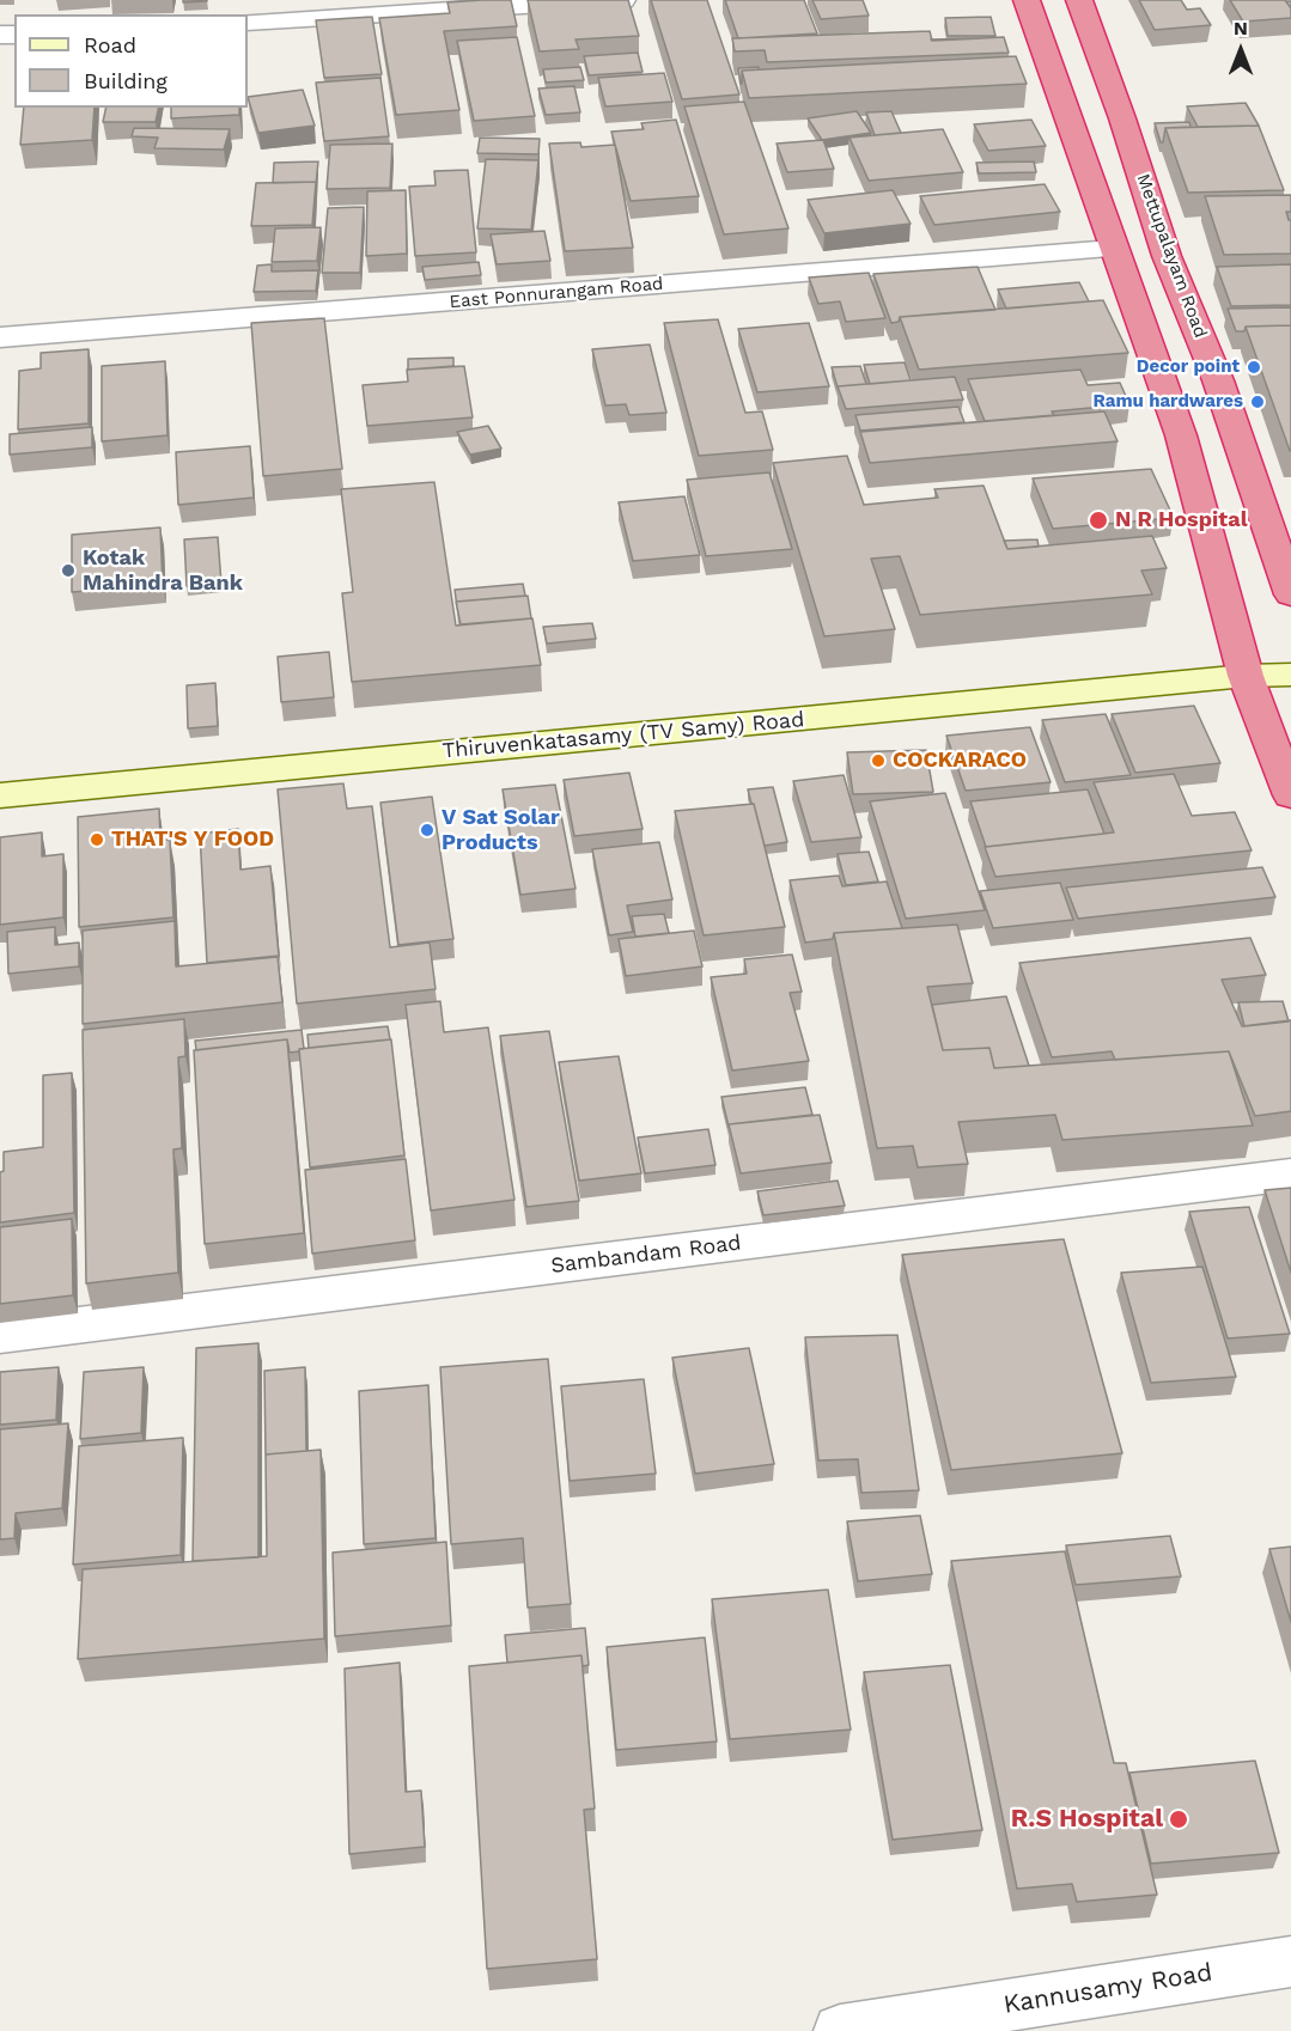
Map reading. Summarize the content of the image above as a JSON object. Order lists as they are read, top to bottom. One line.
{"streets":{"highway":["Mettupalayam Road"],"main road":["Thiruvenkatasamy (TV Samy) Road"],"street":["East Ponnurangam Road","Sambandam Road","Kannusamy Road"]},"places":["Decor point","Ramu hardwares","N R Hospital","Kotak Mahindra Bank","COCKARACO","V Sat Solar Products","THAT'S Y FOOD","R.S Hospital"],"legend":["Road","Building"],"north":"top"}
